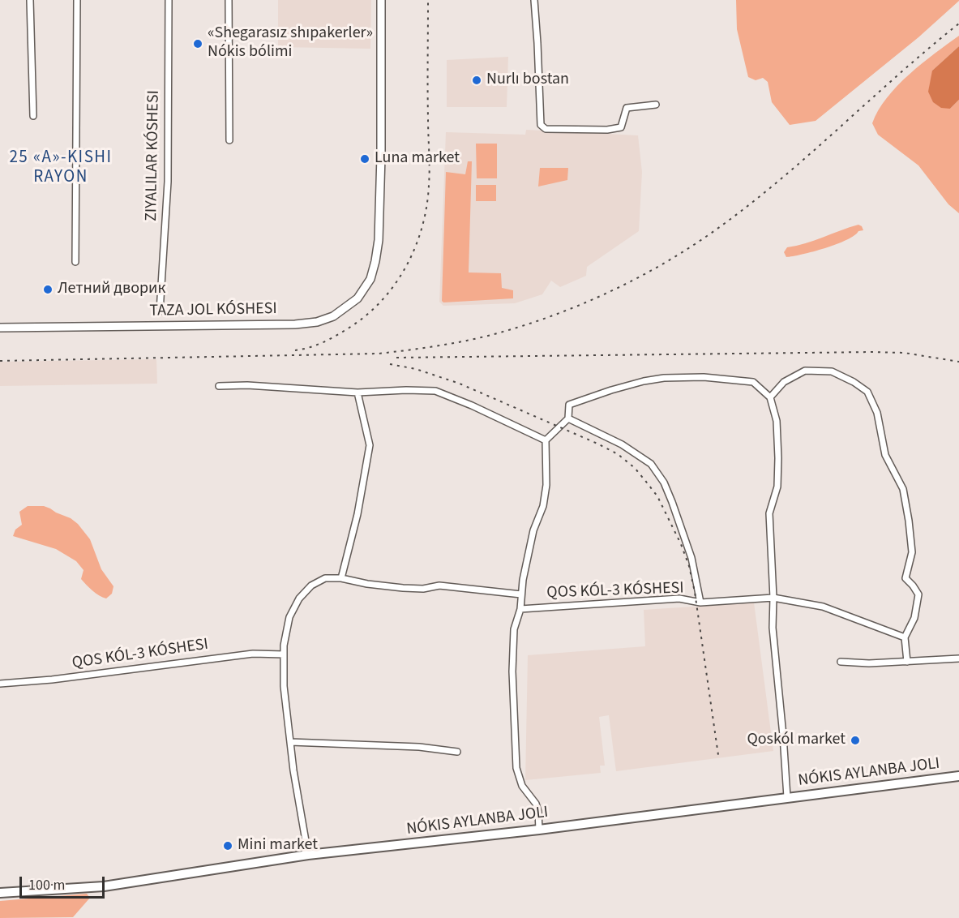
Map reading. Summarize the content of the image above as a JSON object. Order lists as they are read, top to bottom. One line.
{"streets":{"main road":["TAZA JOL KÓSHESI"],"street":["QOS KÓL-3 KÓSHESI"]},"districts":["25 «A»-KISHI RAYON"],"places":["«Shegarasız shıpakerler» Nókis bólimi","Nurlı bostan","Luna market","Летний дворик","Qoskól market","Mini market"],"scale_bar":"100 m"}
